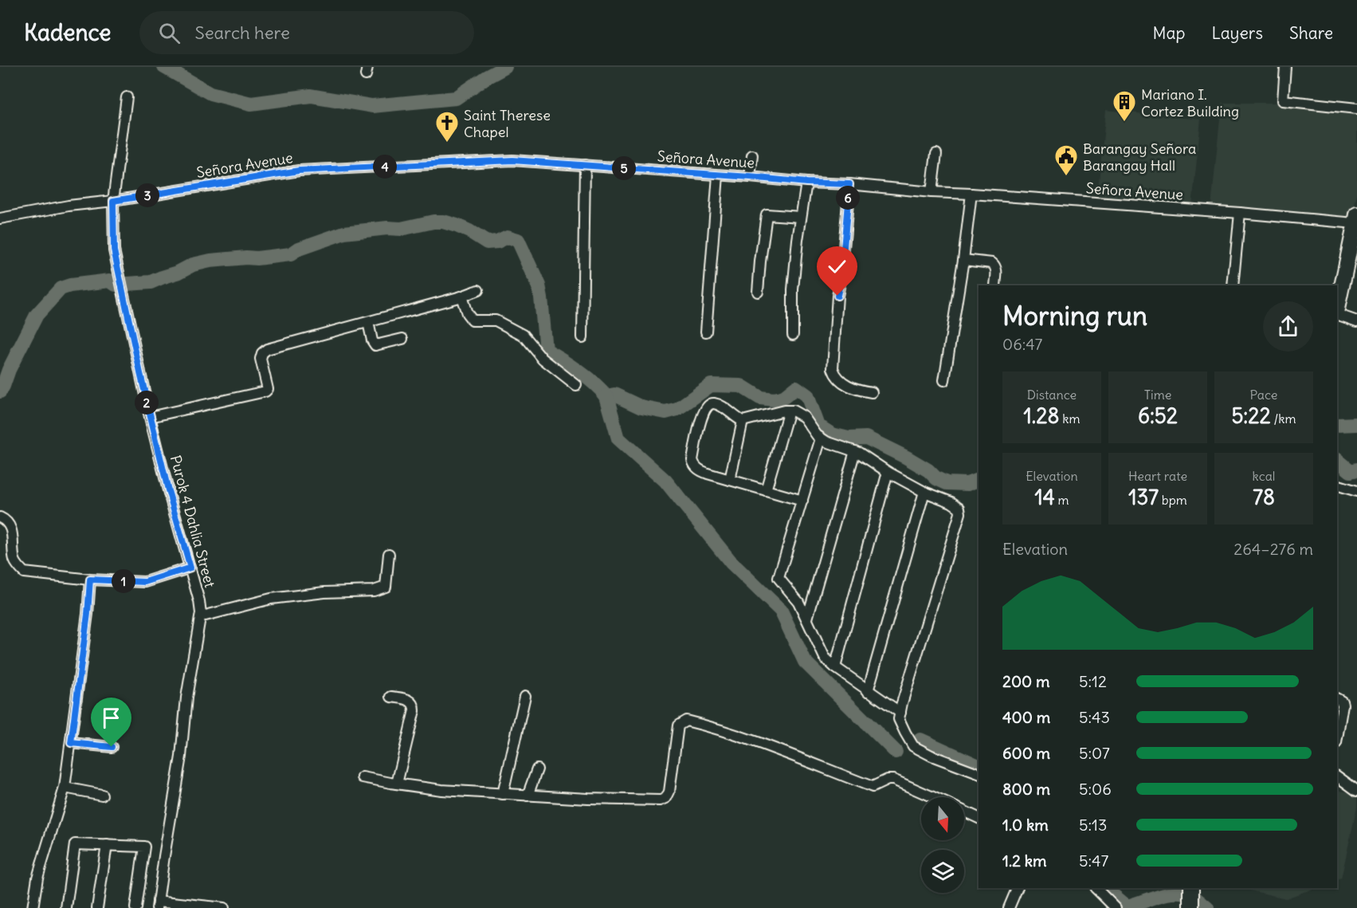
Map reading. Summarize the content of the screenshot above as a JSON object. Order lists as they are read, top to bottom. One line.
{"streets":{"street":["Señora Avenue","Purok 4 Dahlia Street"]},"crossings":[["Señora Avenue","Purok 4 Dahlia Street"]],"places":{"building":["Mariano I. Cortez Building"],"church":["Saint Therese Chapel"],"public building":["Barangay Señora Barangay Hall"]},"north":"bottom","page":{"header":"Kadence","search":"Search here","nav":["Map","Layers","Share"],"pins":["4","5","3","6","2","1"],"heading":["Morning run","06:47"],"stats":[["Distance","1.28 km"],["Time","6:52"],["Pace","5:22 /km"],["Elevation","14 m"],["Heart rate","137 bpm"],["kcal","78"]],"chart":["Elevation","264–276 m"],"list":[{"name":"200 m","note":"5:12"},{"name":"400 m","note":"5:43"},{"name":"600 m","note":"5:07"},{"name":"800 m","note":"5:06"},{"name":"1.0 km","note":"5:13"},{"name":"1.2 km","note":"5:47"}]}}
